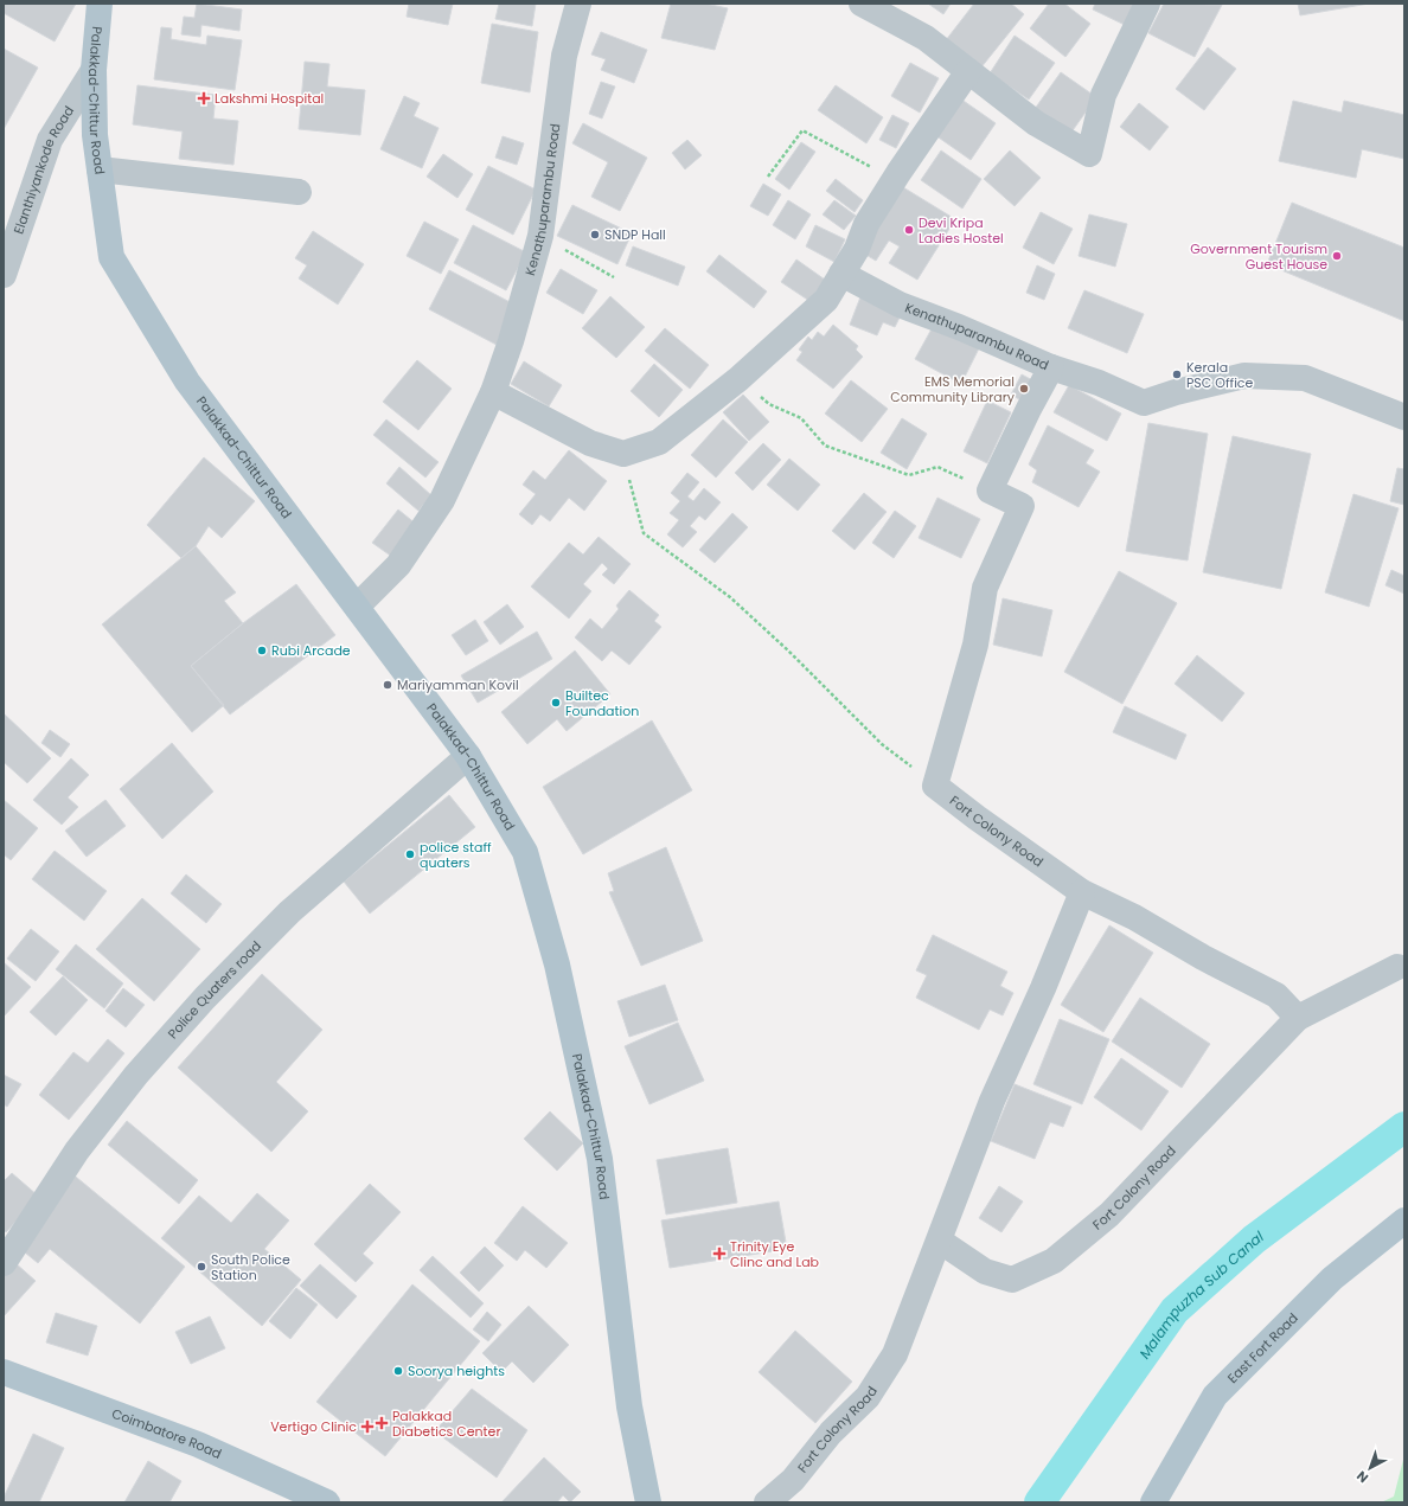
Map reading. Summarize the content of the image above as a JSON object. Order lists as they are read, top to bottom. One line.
{"streets":{"main road":["Palakkad-Chittur Road","East Fort Road","Coimbatore Road"],"street":["Elanthiyankode Road","Kenathuparambu Road","Fort Colony Road","Police Quaters road"]},"crossings":[["Palakkad-Chittur Road","Elanthiyankode Road"],["Palakkad-Chittur Road","Kenathuparambu Road"],["Palakkad-Chittur Road","Police Quaters road"]],"water":["Malampuzha Sub Canal"],"places":{"health":["Lakshmi Hospital","Trinity Eye Clinc and Lab","Palakkad Diabetics Center","Vertigo Clinic"],"other":["Devi Kripa Ladies Hostel","SNDP Hall","Government Tourism Guest House","Kerala PSC Office","EMS Memorial Community Library","Rubi Arcade","Mariyamman Kovil","Builtec Foundation","police staff quaters","South Police Station","Soorya heights"]},"north":"bottom left"}
